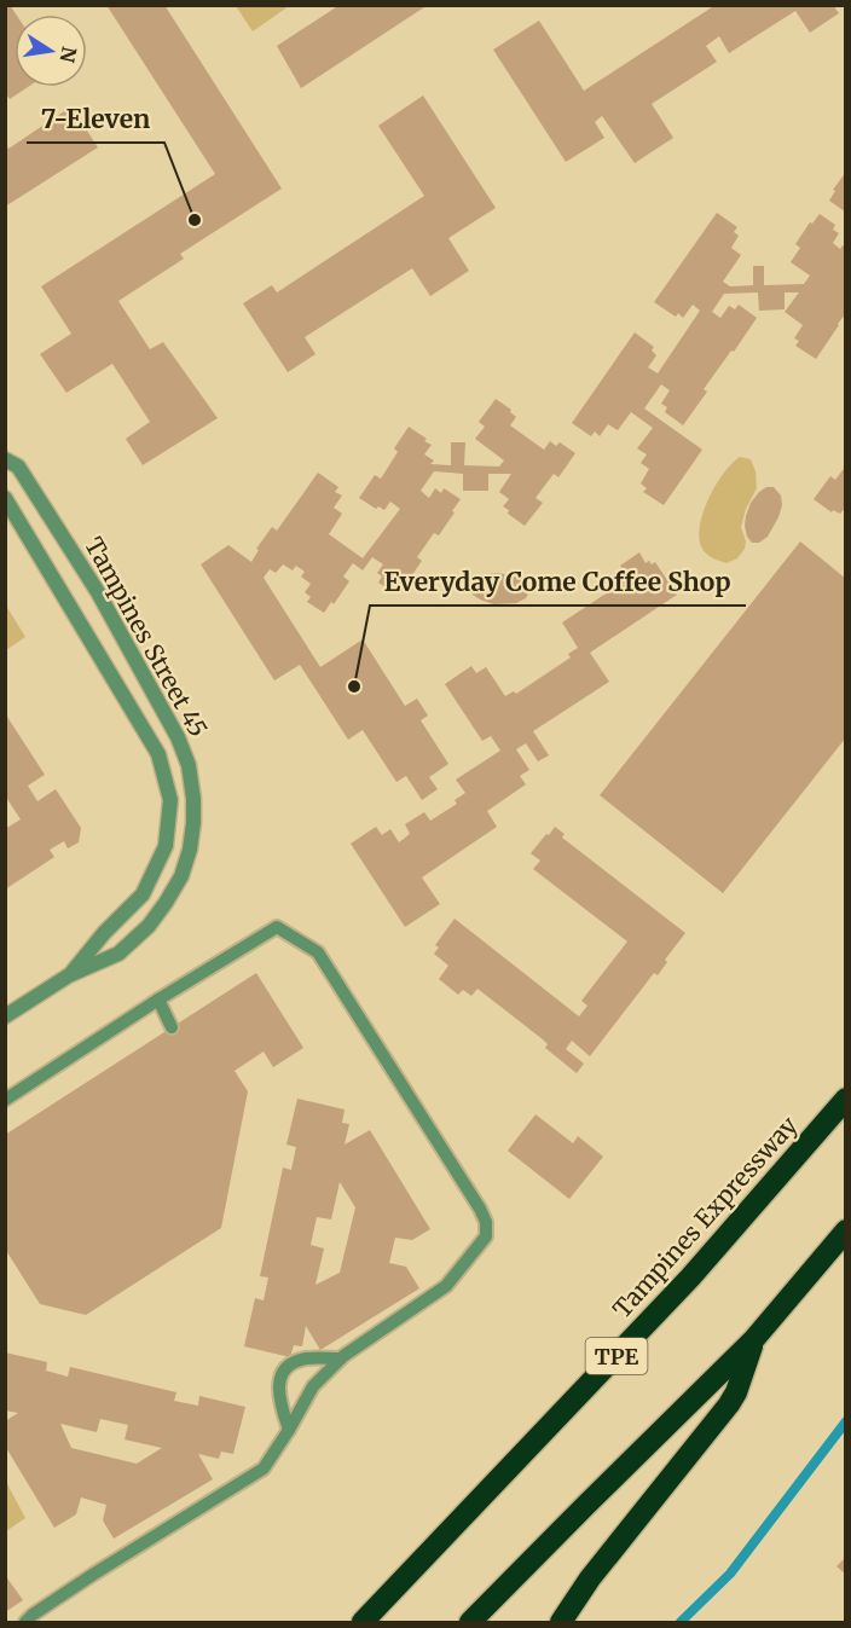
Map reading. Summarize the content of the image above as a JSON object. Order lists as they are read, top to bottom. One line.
{"streets":{"highway":["Tampines Expressway","TPE"],"street":["Tampines Street 45"]},"places":["7-Eleven","Everyday Come Coffee Shop"],"north":"right"}
